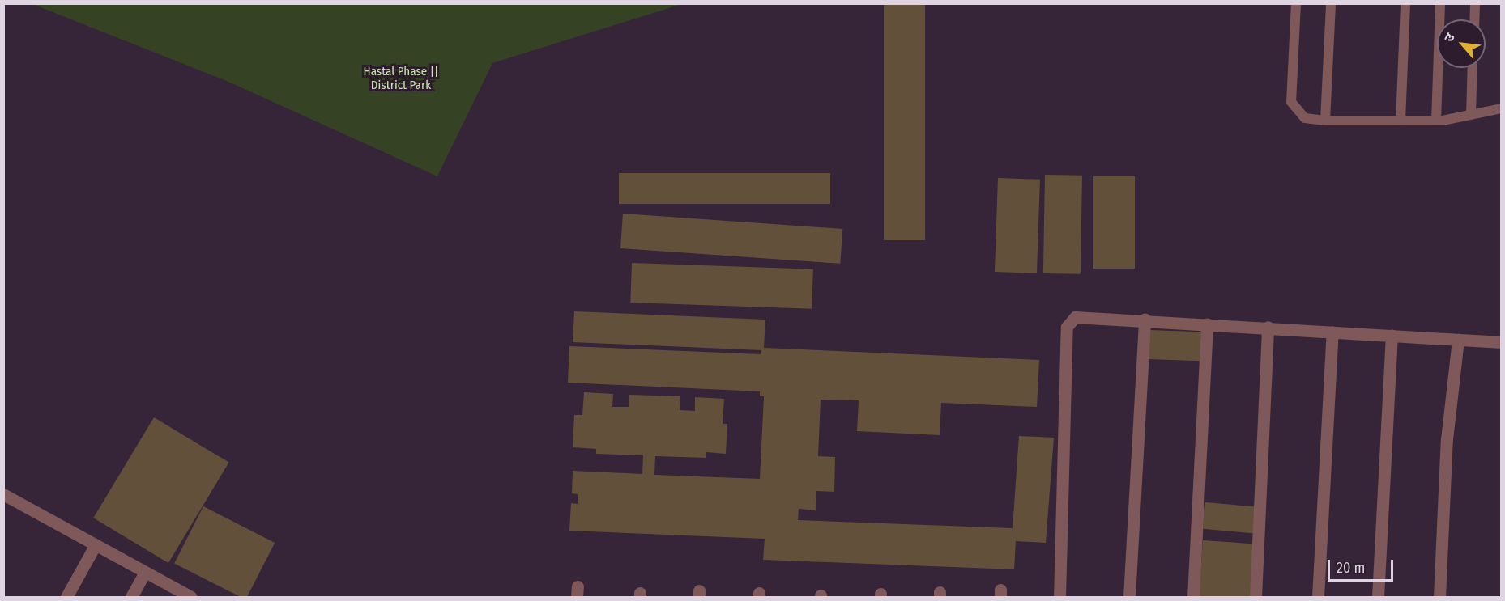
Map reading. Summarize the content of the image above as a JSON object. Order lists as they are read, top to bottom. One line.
{"parks":["Hastal Phase || District Park"],"scale_bar":"20 m","north":"top left"}
